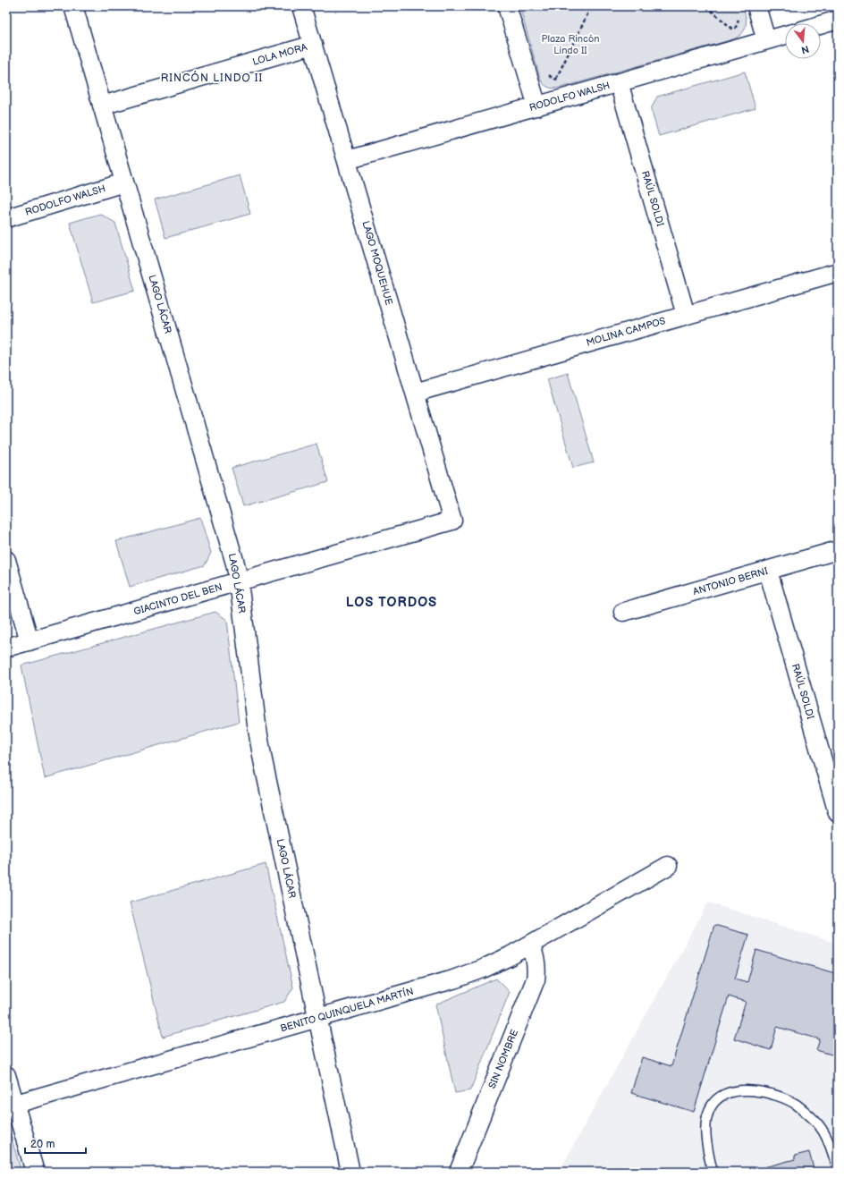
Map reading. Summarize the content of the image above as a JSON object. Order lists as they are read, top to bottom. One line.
{"streets":{"street":["LOLA MORA","RODOLFO WALSH","RAÚL SOLDI","LAGO MOQUEHUE","LAGO LÁCAR","MOLINA CAMPOS","ANTONIO BERNI","GIACINTO DEL BEN","BENITO QUINQUELA MARTÍN","SIN NOMBRE"]},"crossings":[["LOLA MORA","LAGO MOQUEHUE"],["LOLA MORA","LAGO LÁCAR"],["RODOLFO WALSH","RAÚL SOLDI"],["RODOLFO WALSH","LAGO MOQUEHUE"],["RODOLFO WALSH","LAGO LÁCAR"],["RAÚL SOLDI","MOLINA CAMPOS"],["RAÚL SOLDI","ANTONIO BERNI"],["LAGO MOQUEHUE","MOLINA CAMPOS"],["LAGO MOQUEHUE","GIACINTO DEL BEN"],["LAGO LÁCAR","GIACINTO DEL BEN"],["LAGO LÁCAR","BENITO QUINQUELA MARTÍN"],["BENITO QUINQUELA MARTÍN","SIN NOMBRE"]],"districts":["RINCÓN LINDO II","LOS TORDOS"],"parks":["Plaza Rincón Lindo II"],"scale_bar":"20 m","north":"bottom"}
